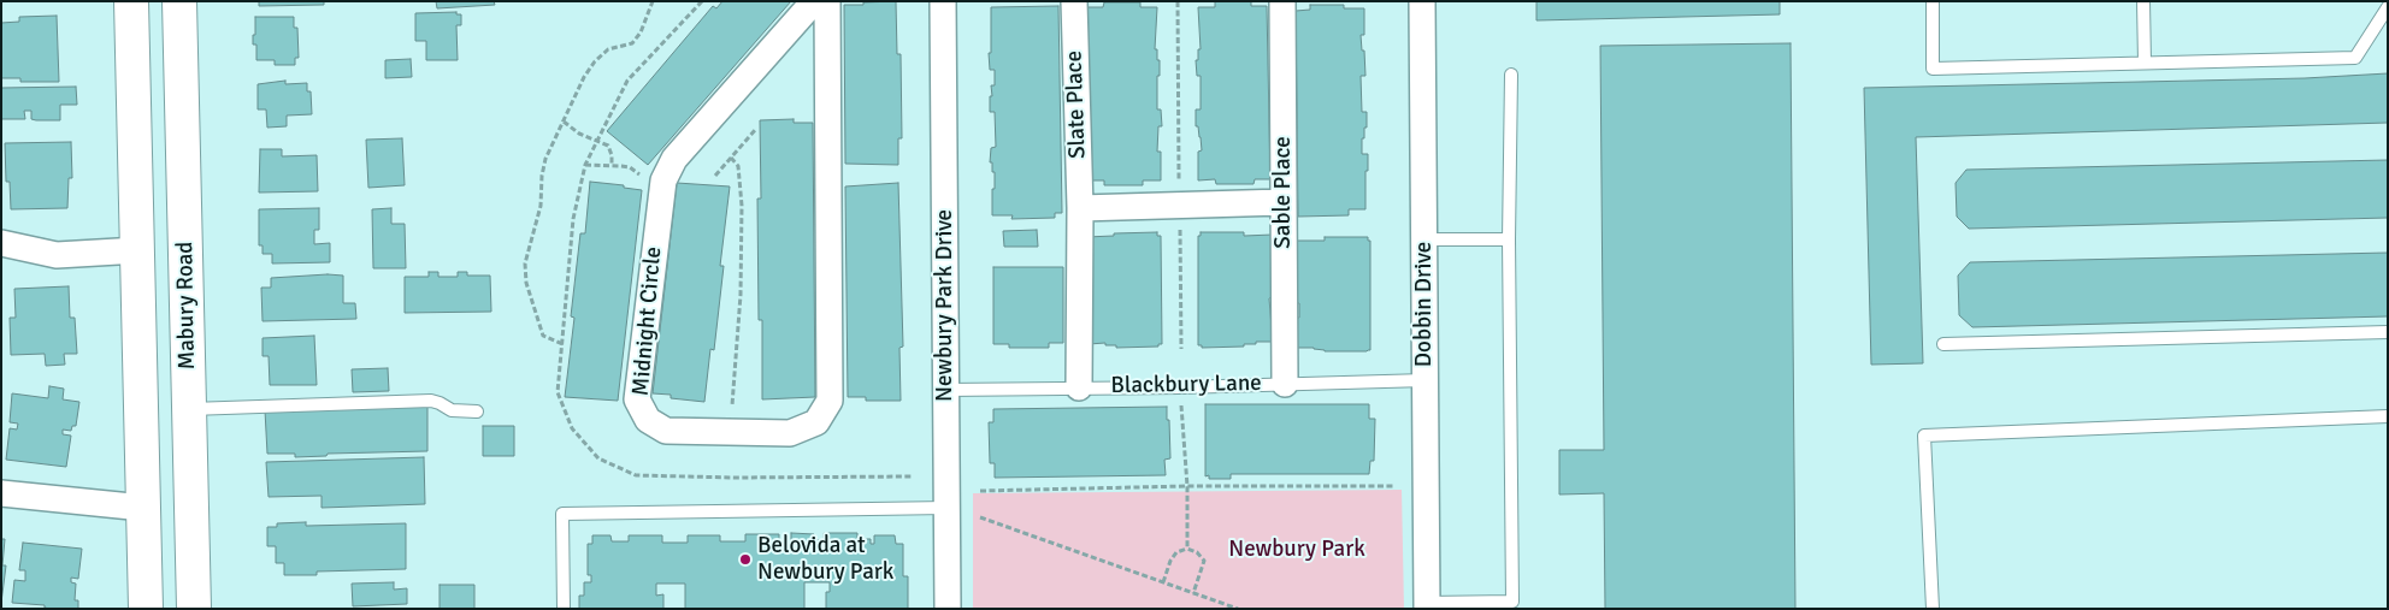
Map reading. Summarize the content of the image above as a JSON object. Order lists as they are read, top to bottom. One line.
{"streets":{"main road":["Mabury Road"],"street":["Slate Place","Sable Place","Dobbin Drive","Newbury Park Drive","Midnight Circle"],"lane":["Blackbury Lane"]},"crossings":[["Slate Place","Blackbury Lane"],["Sable Place","Blackbury Lane"],["Dobbin Drive","Blackbury Lane"],["Newbury Park Drive","Blackbury Lane"]],"parks":["Newbury Park"],"places":["Belovida at Newbury Park"]}
